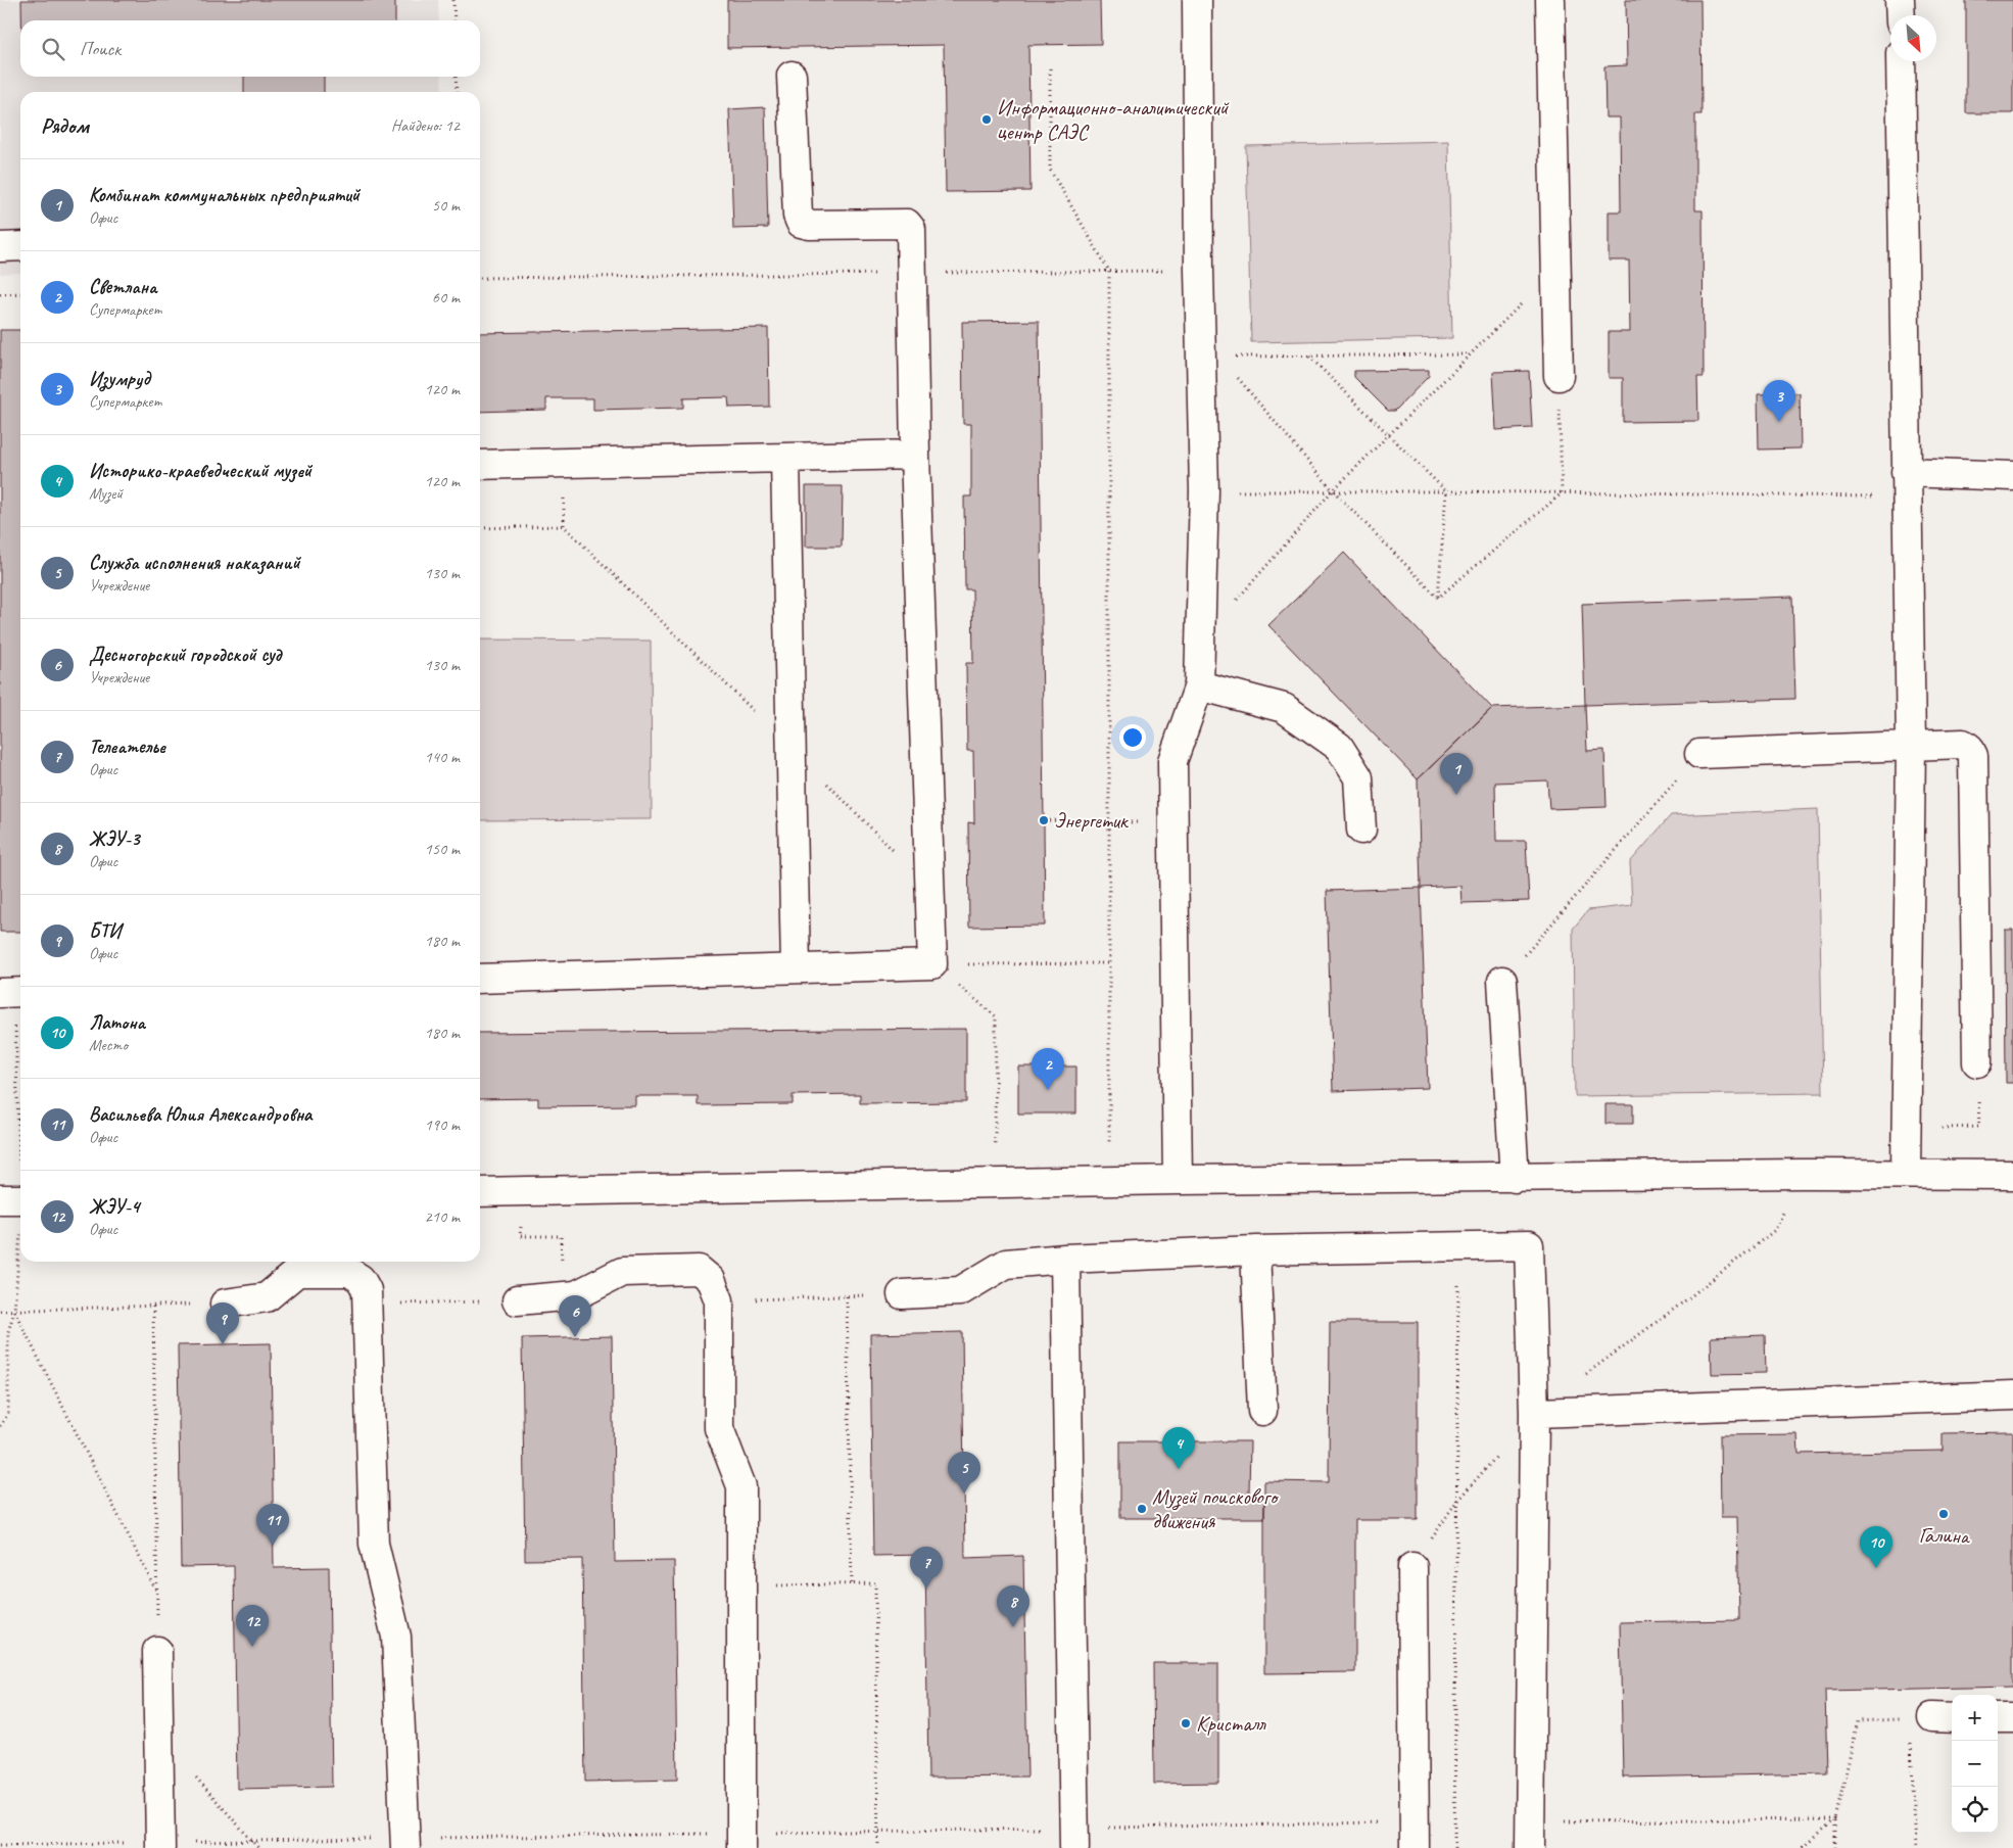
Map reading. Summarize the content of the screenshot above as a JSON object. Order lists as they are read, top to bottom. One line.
{"places":["Информационно-аналитический центр САЭС","Энергетик","Музей поискового движения","Галина","Кристалл"],"north":"bottom right","page":{"search":"Поиск","heading":["Рядом","Найдено: 12"],"list":[{"mark":"1","name":"Комбинат коммунальных предприятий","note":"Офис","value":"50 m"},{"mark":"2","name":"Светлана","note":"Супермаркет","value":"60 m"},{"mark":"3","name":"Изумруд","note":"Супермаркет","value":"120 m"},{"mark":"4","name":"Историко-краеведческий музей","note":"Музей","value":"120 m"},{"mark":"5","name":"Служба исполнения наказаний","note":"Учреждение","value":"130 m"},{"mark":"6","name":"Десногорский городской суд","note":"Учреждение","value":"130 m"},{"mark":"7","name":"Телеателье","note":"Офис","value":"140 m"},{"mark":"8","name":"ЖЭУ-3","note":"Офис","value":"150 m"},{"mark":"9","name":"БТИ","note":"Офис","value":"180 m"},{"mark":"10","name":"Латона","note":"Место","value":"180 m"},{"mark":"11","name":"Васильева Юлия Александровна","note":"Офис","value":"190 m"},{"mark":"12","name":"ЖЭУ-4","note":"Офис","value":"210 m"}],"pins":["3","1","2","6","9","4","5","11","10","7","8","12"],"map_buttons":["+","−"]}}
